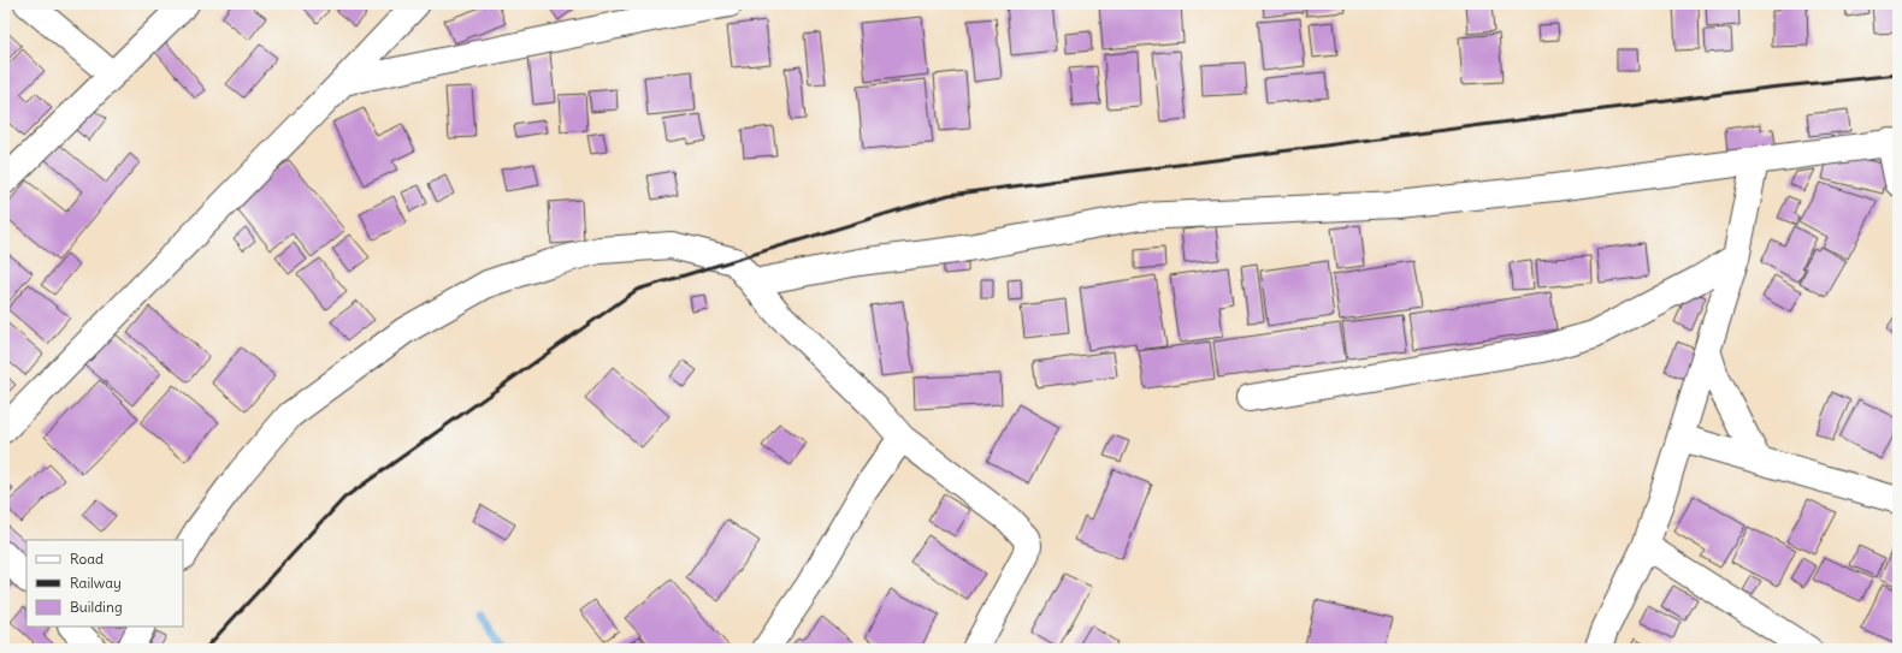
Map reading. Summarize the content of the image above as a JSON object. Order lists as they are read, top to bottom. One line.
{"legend":["Road","Railway","Building"]}
